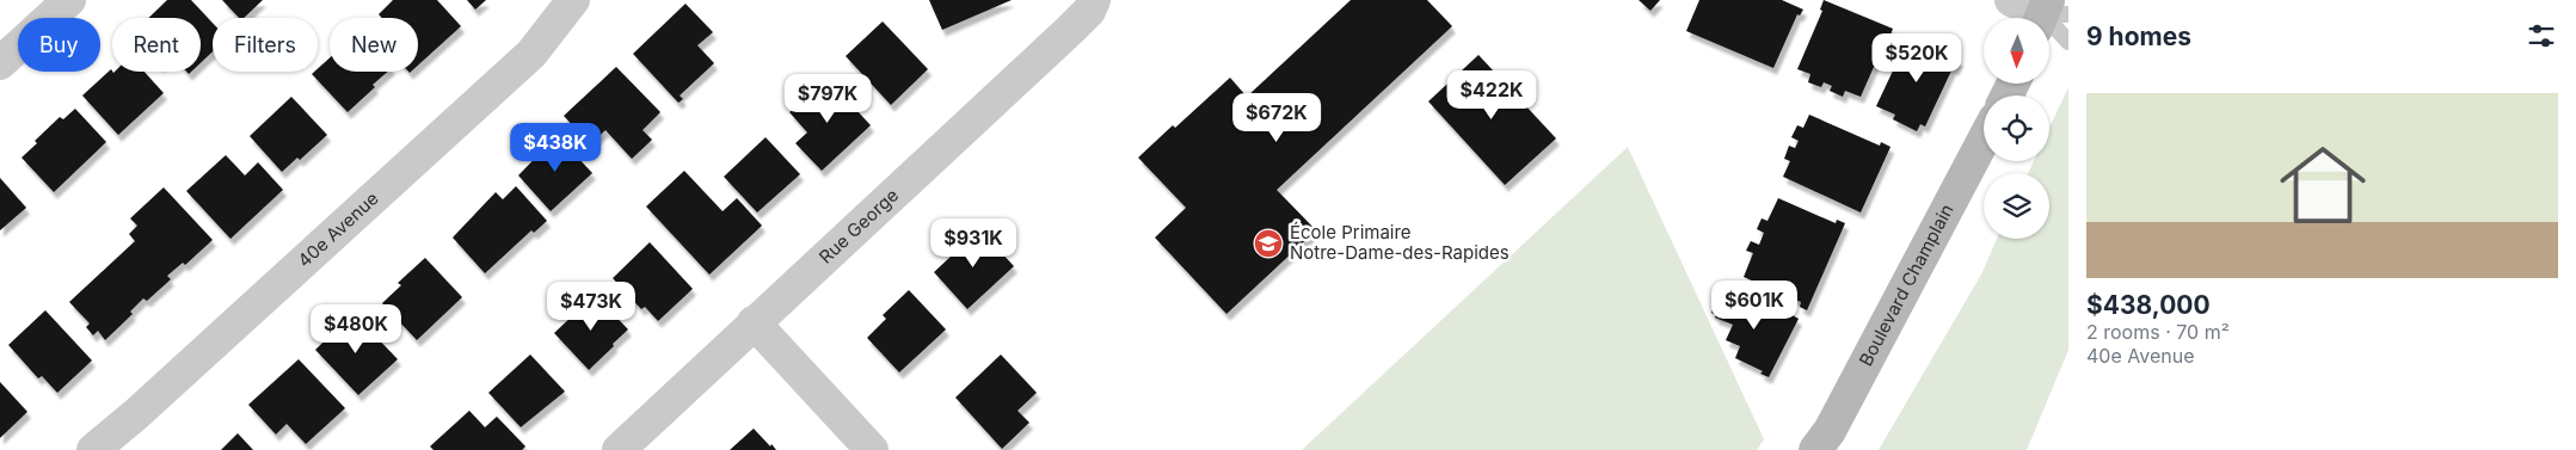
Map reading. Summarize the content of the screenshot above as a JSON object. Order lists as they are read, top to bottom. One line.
{"streets":{"main road":["Boulevard Champlain"],"street":["Rue George","40e Avenue"]},"places":{"school or university":["École Primaire Notre-Dame-des-Rapides"]},"north":"bottom","page":{"heading":"9 homes","chip":["Buy","Rent","Filters","New"],"price":["$520K","$422K","$797K","$672K","$438K","$931K","$601K","$473K","$480K"],"list":[{"name":"$438,000","note":"2 rooms · 70 m² · 40e Avenue"}]}}
